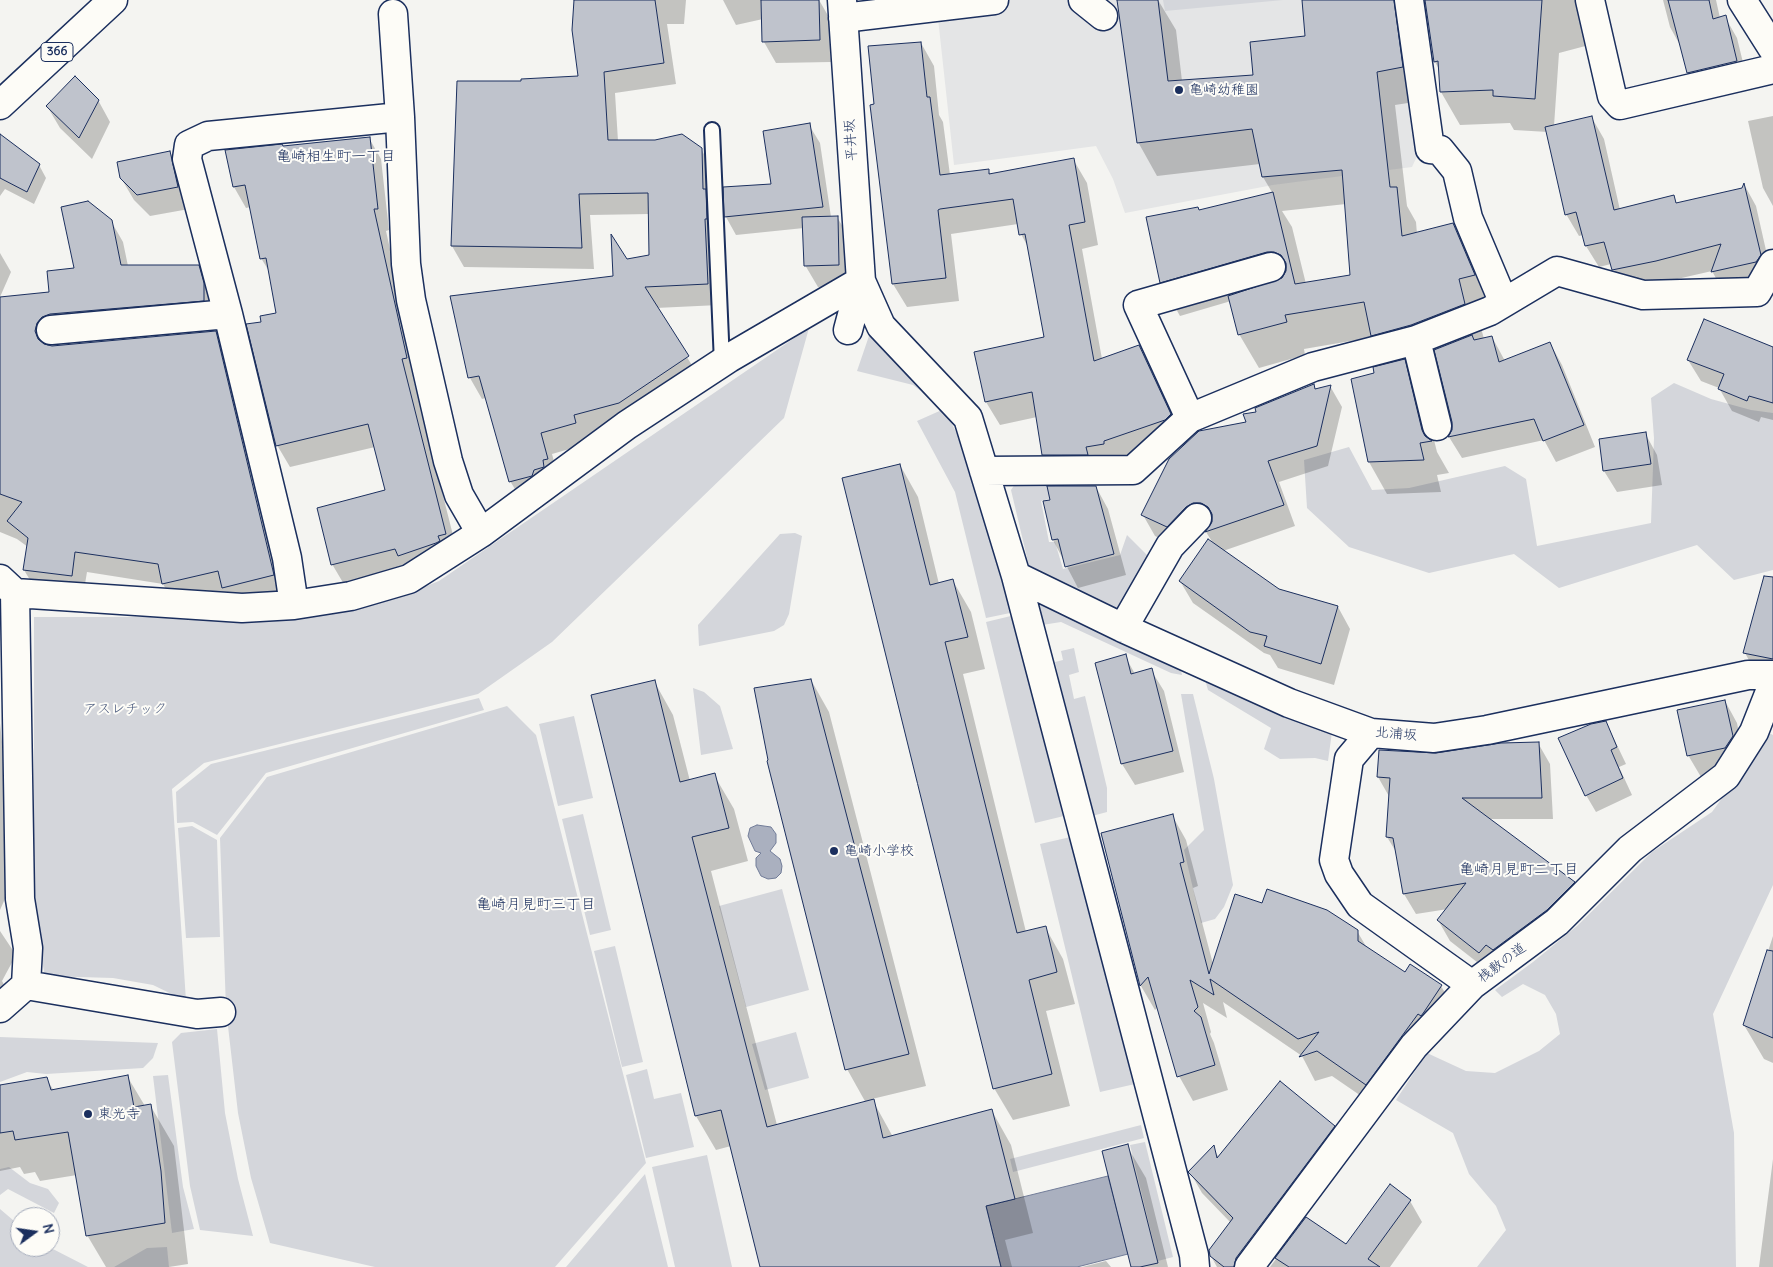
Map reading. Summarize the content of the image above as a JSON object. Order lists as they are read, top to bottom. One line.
{"streets":{"main road":["366","平井坂","北浦坂","桟敷の道"]},"districts":["亀崎相生町一丁目","亀崎月見町二丁目","亀崎月見町三丁目"],"parks":["アスレチック"],"places":["亀崎幼稚園","亀崎小学校","東光寺"],"north":"right"}
